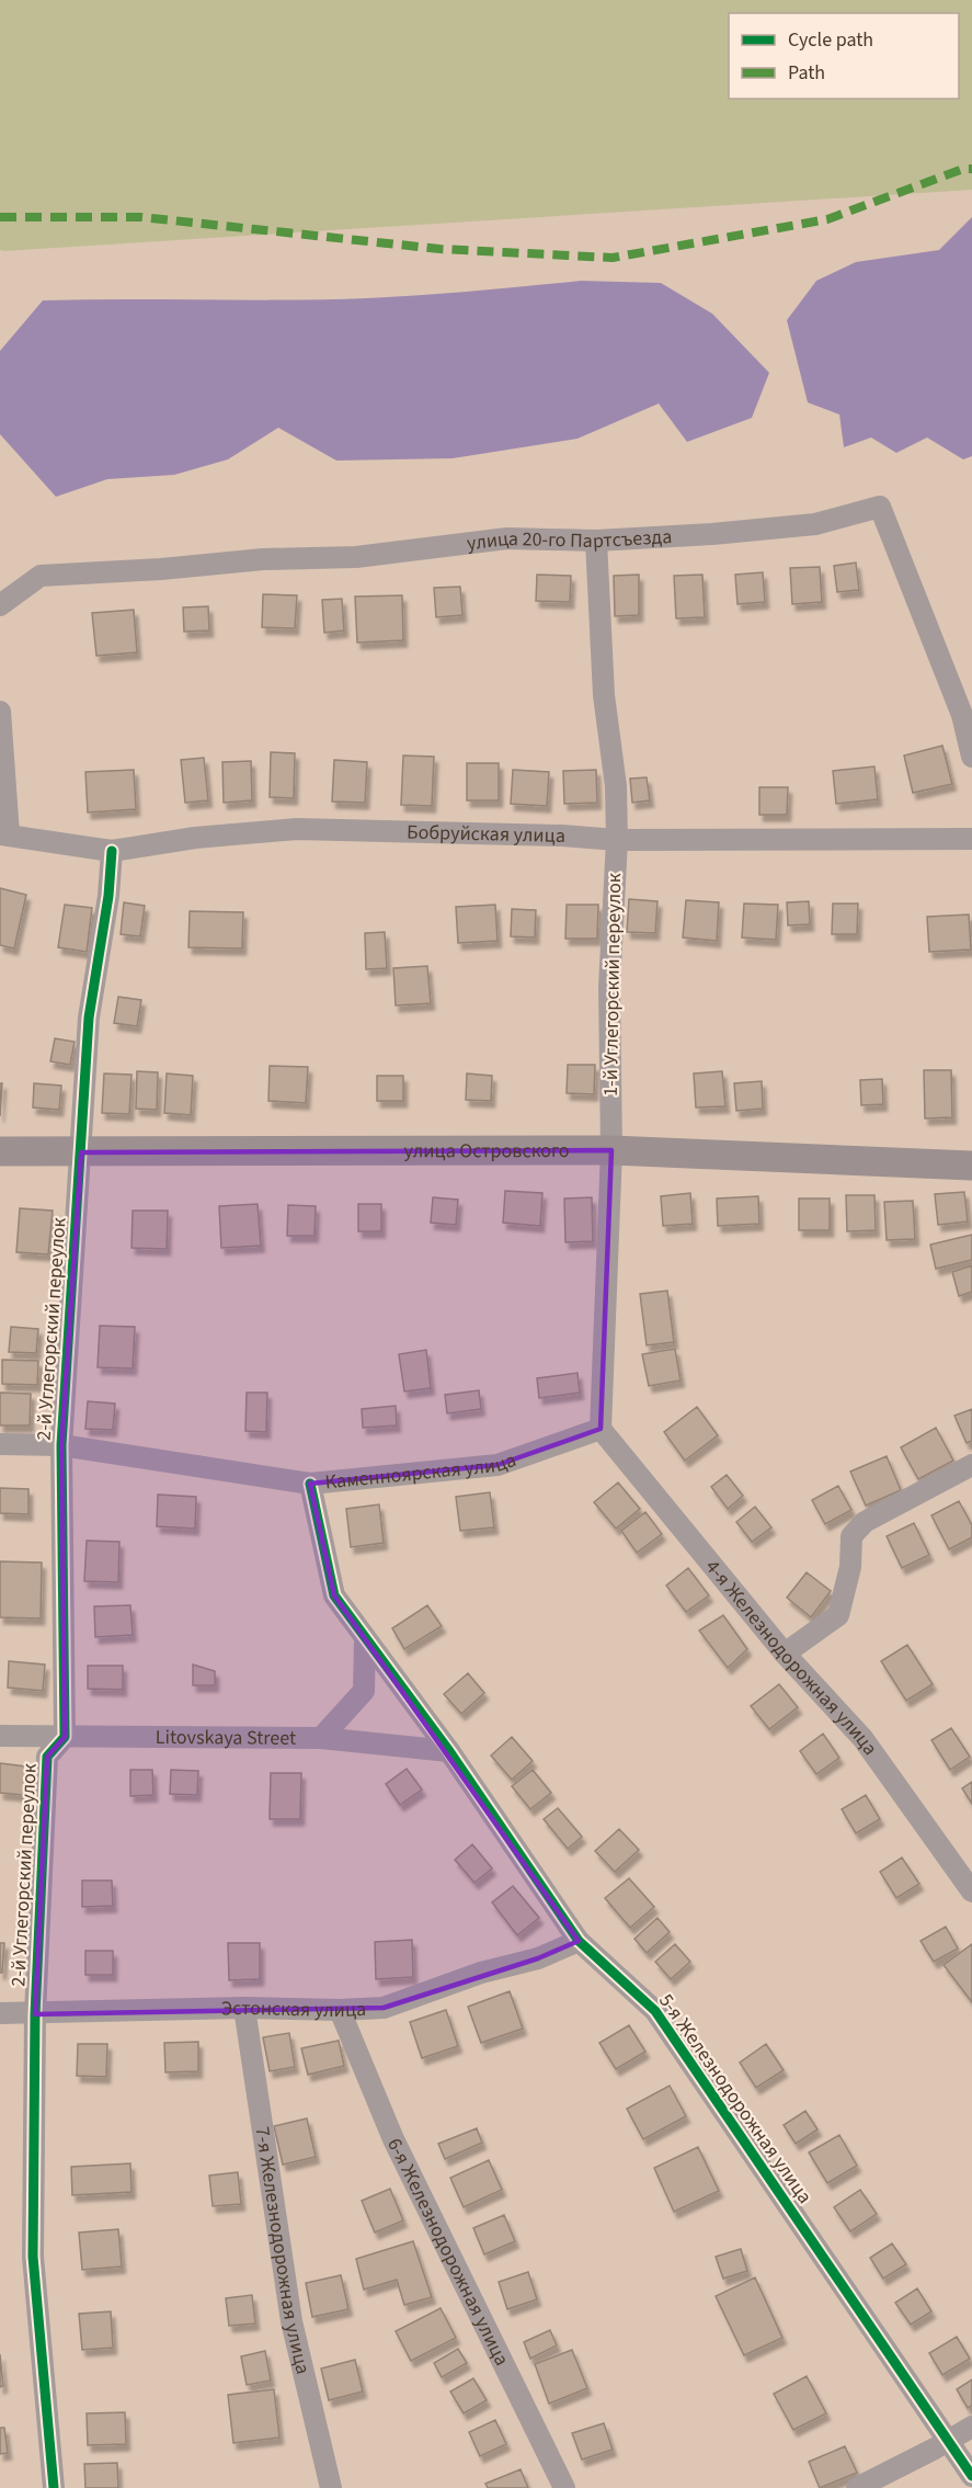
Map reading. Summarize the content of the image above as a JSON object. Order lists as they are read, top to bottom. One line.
{"streets":{"street":["улица 20-го Партсъезда","Бобруйская улица","1-й Углегорский переулок","улица Островского","2-й Углегорский переулок","Каменноярская улица","4-я Железнодорожная улица","Litovskaya Street","Эстонская улица","5-я Железнодорожная улица","7-я Железнодорожная улица","6-я Железнодорожная улица"]},"crossings":[["улица 20-го Партсъезда","1-й Углегорский переулок"],["Бобруйская улица","1-й Углегорский переулок"],["Бобруйская улица","2-й Углегорский переулок"],["1-й Углегорский переулок","улица Островского"],["1-й Углегорский переулок","Каменноярская улица"],["1-й Углегорский переулок","4-я Железнодорожная улица"],["улица Островского","2-й Углегорский переулок"],["2-й Углегорский переулок","Каменноярская улица"],["2-й Углегорский переулок","Litovskaya Street"],["2-й Углегорский переулок","Эстонская улица"],["Каменноярская улица","4-я Железнодорожная улица"],["Каменноярская улица","5-я Железнодорожная улица"],["Litovskaya Street","5-я Железнодорожная улица"],["Эстонская улица","5-я Железнодорожная улица"],["Эстонская улица","7-я Железнодорожная улица"],["Эстонская улица","6-я Железнодорожная улица"]],"legend":["Cycle path","Path"]}
